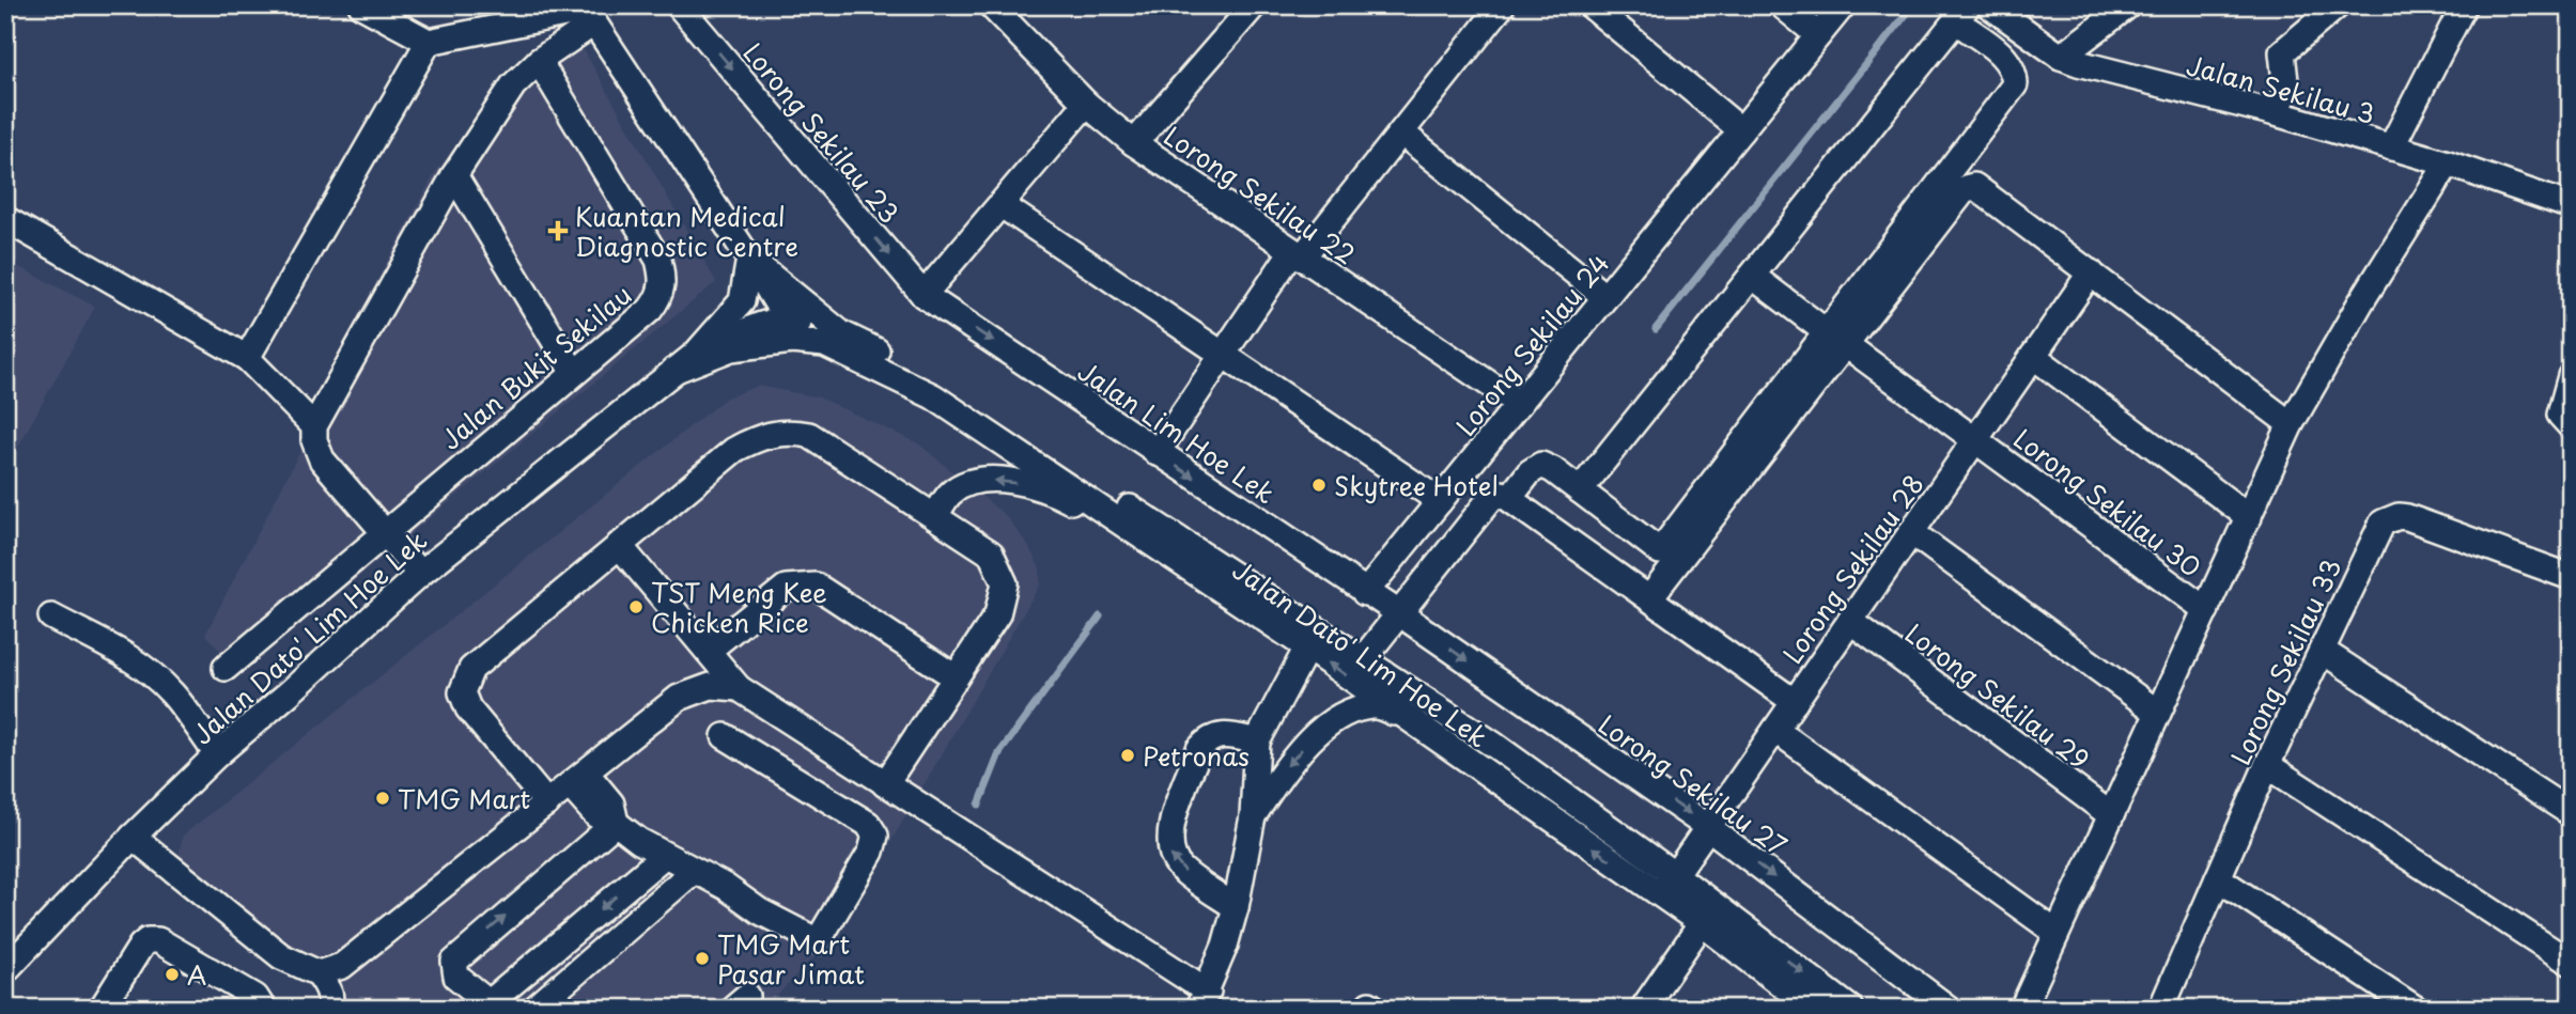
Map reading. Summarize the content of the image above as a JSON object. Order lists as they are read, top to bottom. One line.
{"streets":{"street":["Jalan Sekilau 3","Lorong Sekilau 23","Lorong Sekilau 22","Lorong Sekilau 24","Jalan Bukit Sekilau","Jalan Lim Hoe Lek","Lorong Sekilau 30","Lorong Sekilau 28","Jalan Dato' Lim Hoe Lek","Lorong Sekilau 33","Lorong Sekilau 29","Lorong Sekilau 27"]},"crossings":[["Lorong Sekilau 23","Jalan Lim Hoe Lek"],["Lorong Sekilau 22","Lorong Sekilau 24"],["Lorong Sekilau 24","Jalan Lim Hoe Lek"],["Jalan Lim Hoe Lek","Lorong Sekilau 27"],["Lorong Sekilau 30","Lorong Sekilau 28"],["Lorong Sekilau 28","Jalan Dato' Lim Hoe Lek"],["Lorong Sekilau 28","Lorong Sekilau 29"],["Lorong Sekilau 28","Lorong Sekilau 27"]],"places":{"health":["Kuantan Medical Diagnostic Centre"],"other":["Skytree Hotel","TST Meng Kee Chicken Rice","Petronas","TMG Mart","TMG Mart Pasar Jimat","A"]}}
